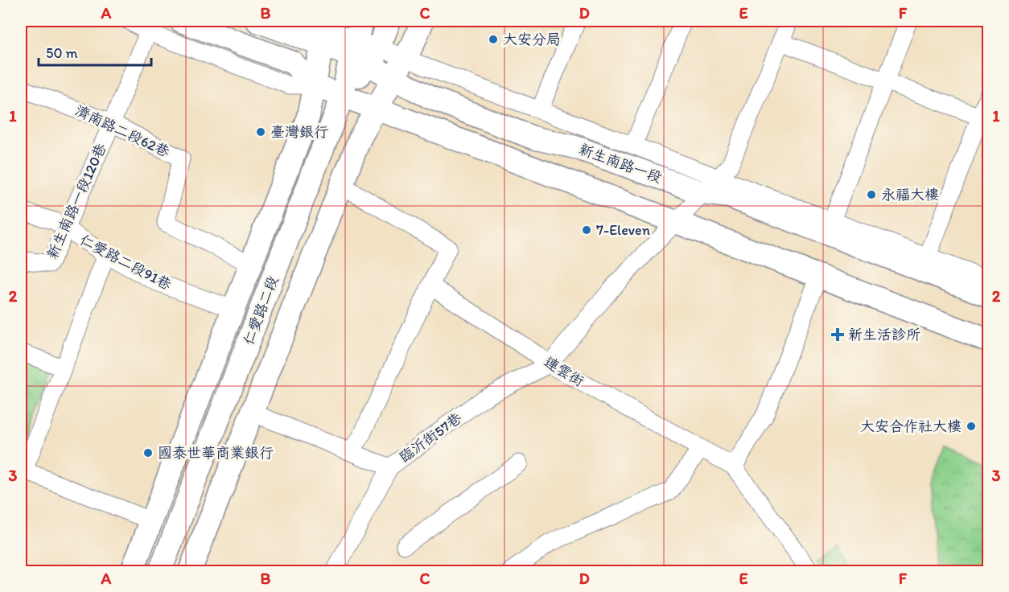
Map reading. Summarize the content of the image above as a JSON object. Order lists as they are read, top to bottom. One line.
{"streets":{"main road":["新生南路一段","仁愛路二段"],"street":["濟南路二段62巷","新生南路一段120巷","仁愛路二段91巷","連雲街","臨沂街57巷"]},"crossings":[["濟南路二段62巷","新生南路一段120巷"],["濟南路二段62巷","仁愛路二段"],["新生南路一段","仁愛路二段"],["新生南路一段120巷","仁愛路二段91巷"],["仁愛路二段91巷","仁愛路二段"],["連雲街","臨沂街57巷"]],"places":{"other":["大安分局","臺灣銀行","永福大樓","7-Eleven","大安合作社大樓","國泰世華商業銀行"],"health":["新生活診所"]},"scale_bar":"50 m","grid":{"columns":["A","B","C","D","E","F"],"rows":["1","2","3"]}}
